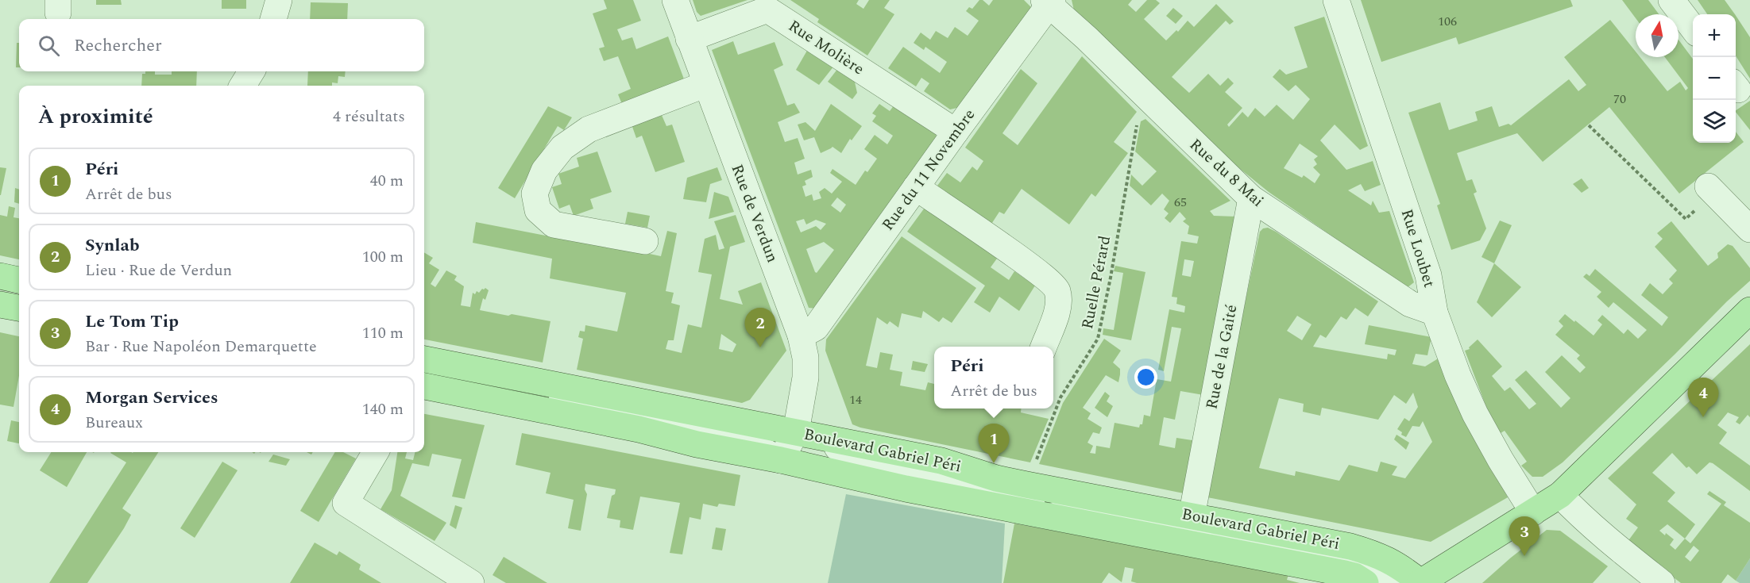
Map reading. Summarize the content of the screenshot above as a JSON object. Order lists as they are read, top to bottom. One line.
{"streets":{"main road":["Boulevard Gabriel Péri"],"street":["Rue Molière","Rue du 11 Novembre","Rue du 8 Mai","Rue de Verdun","Rue Loubet","Rue de la Gaité"],"path":["Ruelle Pérard"]},"crossings":[["Rue Molière","Rue du 11 Novembre"],["Rue Molière","Rue de Verdun"],["Rue du 11 Novembre","Rue du 8 Mai"],["Rue du 11 Novembre","Rue de Verdun"],["Rue du 8 Mai","Rue Loubet"],["Rue du 8 Mai","Ruelle Pérard"],["Rue du 8 Mai","Rue de la Gaité"],["Rue de Verdun","Boulevard Gabriel Péri"],["Ruelle Pérard","Boulevard Gabriel Péri"],["Rue de la Gaité","Boulevard Gabriel Péri"]],"house_numbers":["106","70","65","14"],"north":"top","page":{"map_buttons":["+","−"],"search":"Rechercher","heading":["À proximité","4 résultats"],"list":[{"mark":"1","name":"Péri","note":"Arrêt de bus","value":"40 m"},{"mark":"2","name":"Synlab","note":"Lieu · Rue de Verdun","value":"100 m"},{"mark":"3","name":"Le Tom Tip","note":"Bar · Rue Napoléon Demarquette","value":"110 m"},{"mark":"4","name":"Morgan Services","note":"Bureaux","value":"140 m"}],"pins":["2","4","1","3"],"popup":["Péri","Arrêt de bus"]}}
